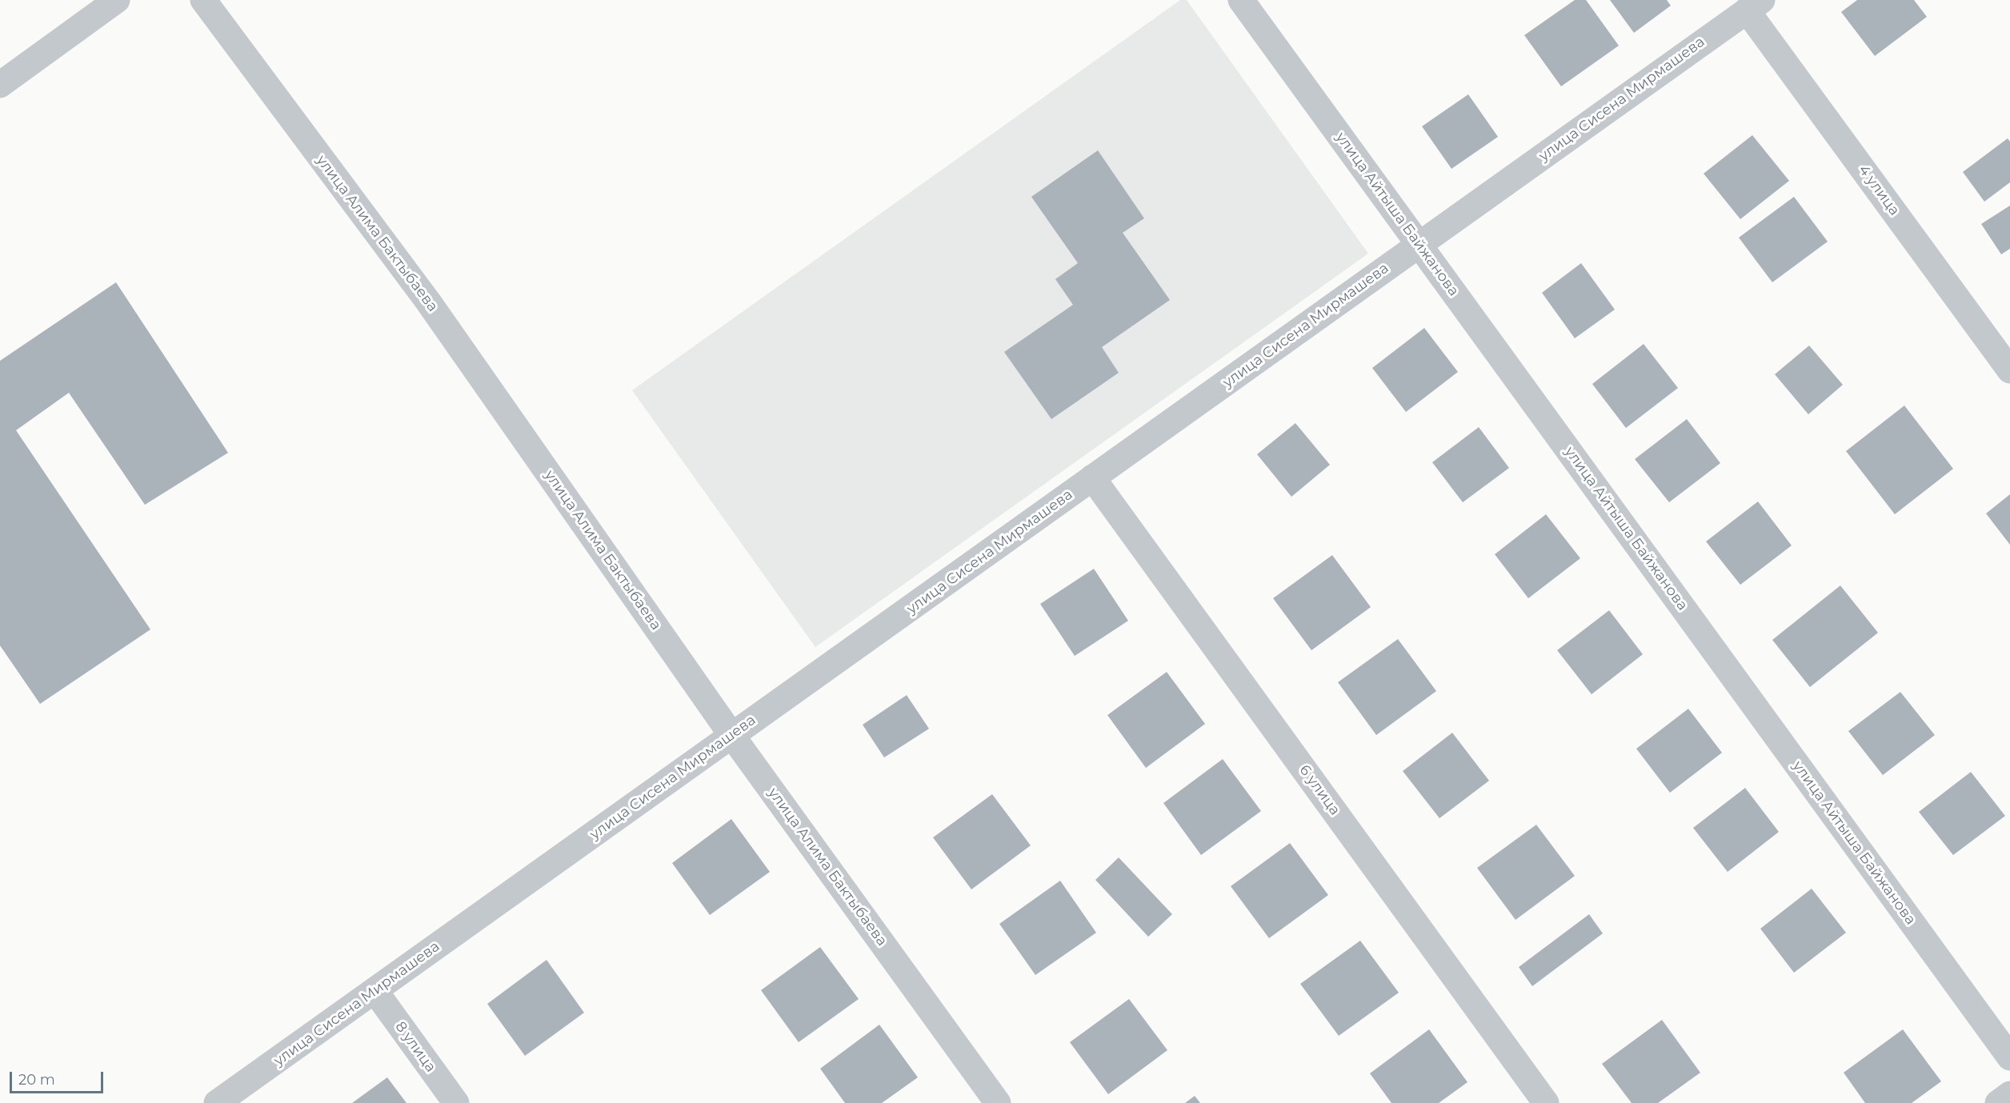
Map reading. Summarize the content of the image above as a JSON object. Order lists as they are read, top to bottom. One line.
{"streets":{"street":["улица Сисена Мирмашева","4 улица","улица Айтыша Байжанова","улица Алима Бактыбаева","6 улица","8 улица"]},"crossings":[["улица Сисена Мирмашева","4 улица"],["улица Сисена Мирмашева","улица Айтыша Байжанова"],["улица Сисена Мирмашева","улица Алима Бактыбаева"],["улица Сисена Мирмашева","6 улица"],["улица Сисена Мирмашева","8 улица"]],"scale_bar":"20 m"}
